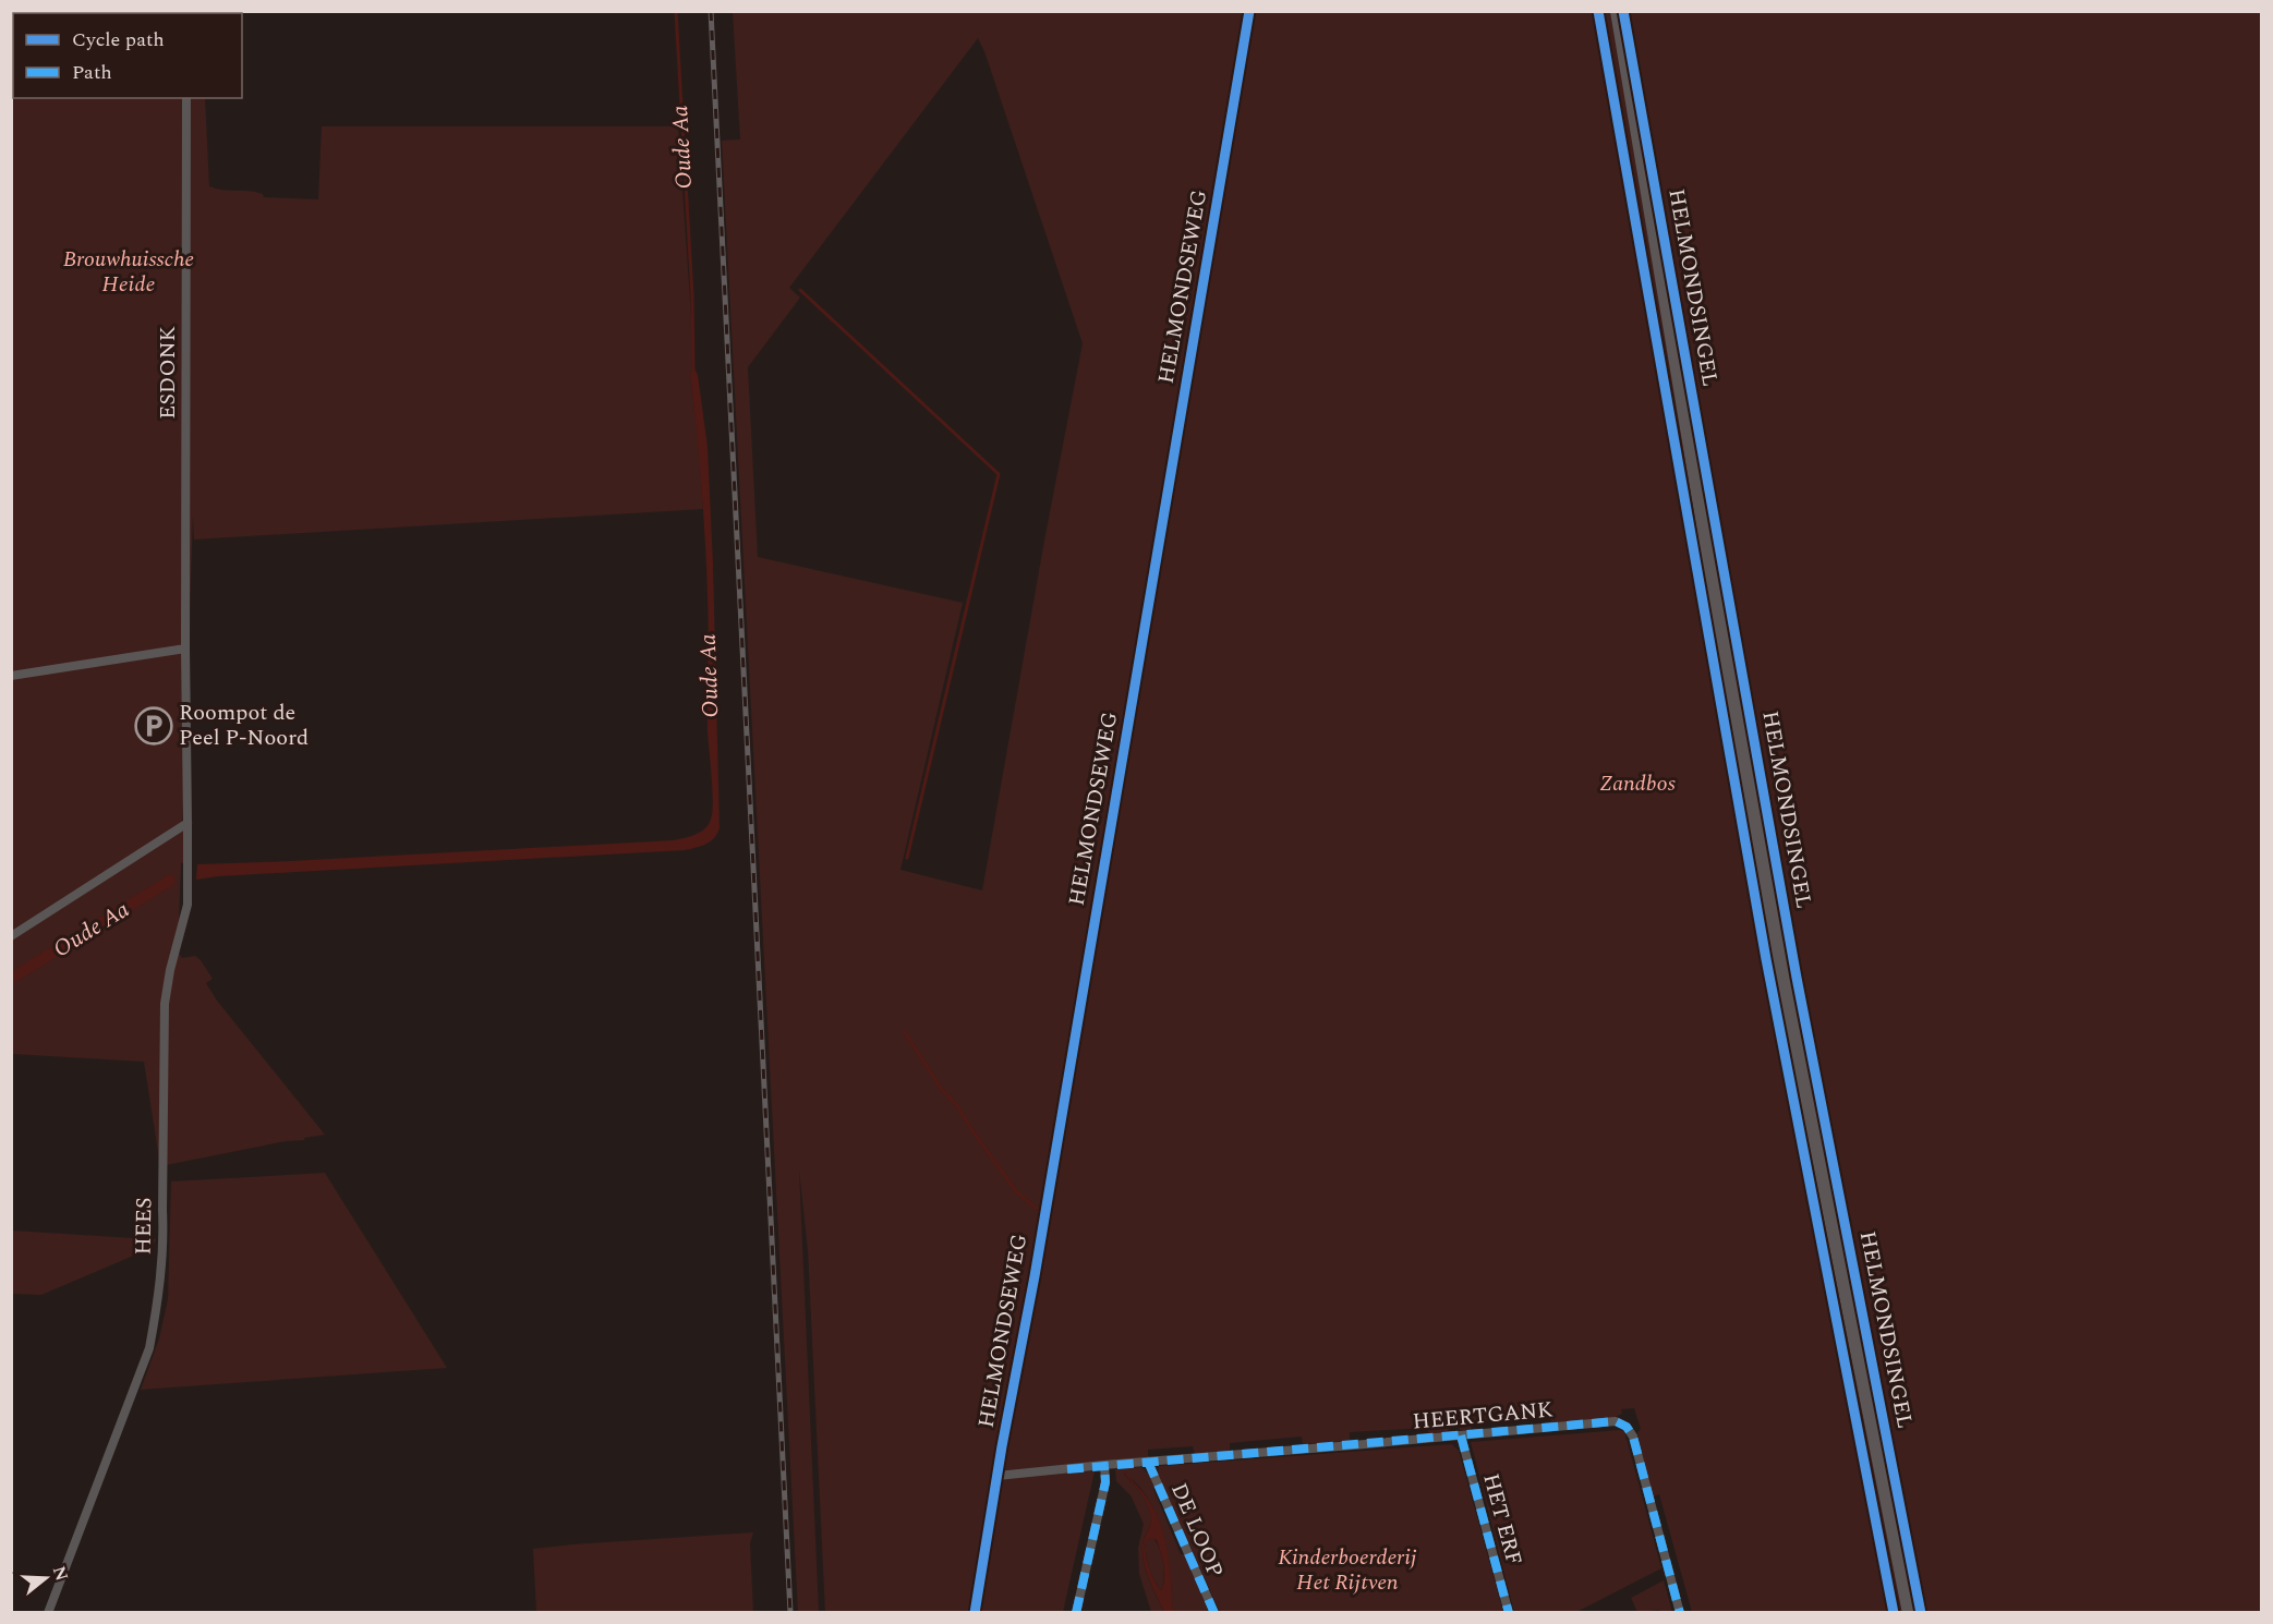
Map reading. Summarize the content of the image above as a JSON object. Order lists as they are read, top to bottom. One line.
{"streets":{"main road":["HELMONDSINGEL"],"street":["HELMONDSEWEG","ESDONK","HEES","HEERTGANK","HET ERF","DE LOOP"]},"crossings":[["ESDONK","HEES"],["HEERTGANK","HET ERF"],["HEERTGANK","DE LOOP"]],"water":["Oude Aa"],"parks":["Brouwhuissche Heide","Zandbos","Kinderboerderij Het Rijtven"],"places":{"parking":["Roompot de Peel P-Noord"]},"legend":["Cycle path","Path"],"north":"right"}
